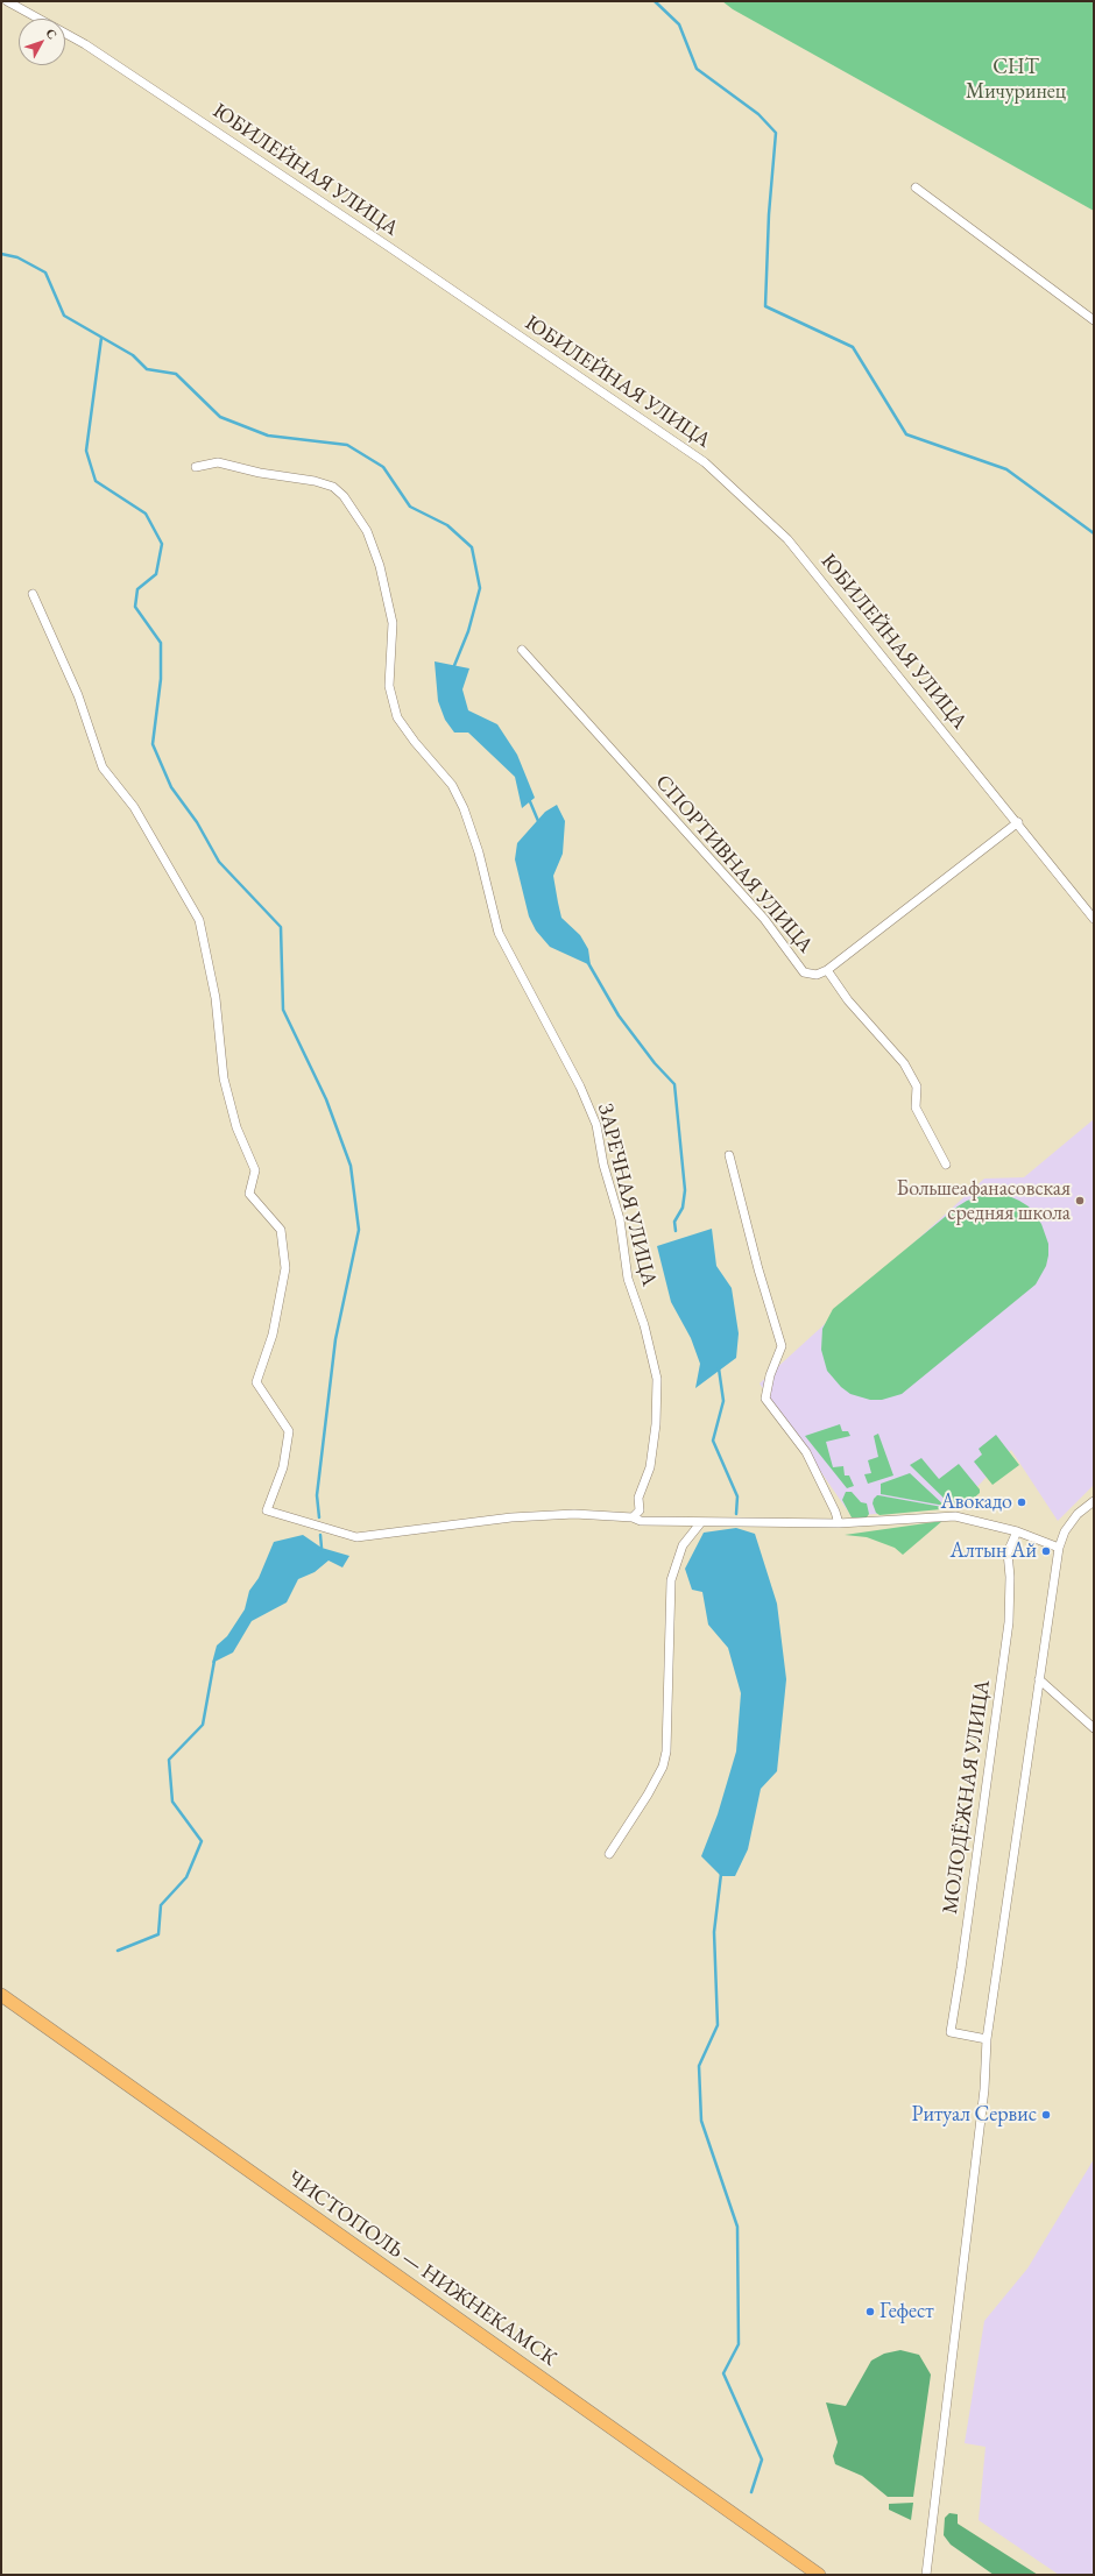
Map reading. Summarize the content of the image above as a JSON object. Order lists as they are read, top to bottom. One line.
{"streets":{"main road":["ЧИСТОПОЛЬ — НИЖНЕКАМСК"],"street":["ЮБИЛЕЙНАЯ УЛИЦА","СПОРТИВНАЯ УЛИЦА","ЗАРЕЧНАЯ УЛИЦА","МОЛОДЁЖНАЯ УЛИЦА"]},"parks":["СНТ Мичуринец"],"places":["Большеафанасовская средняя школа","Авокадо","Алтын Ай","Ритуал Сервис","Гефест"],"north":"top right"}
